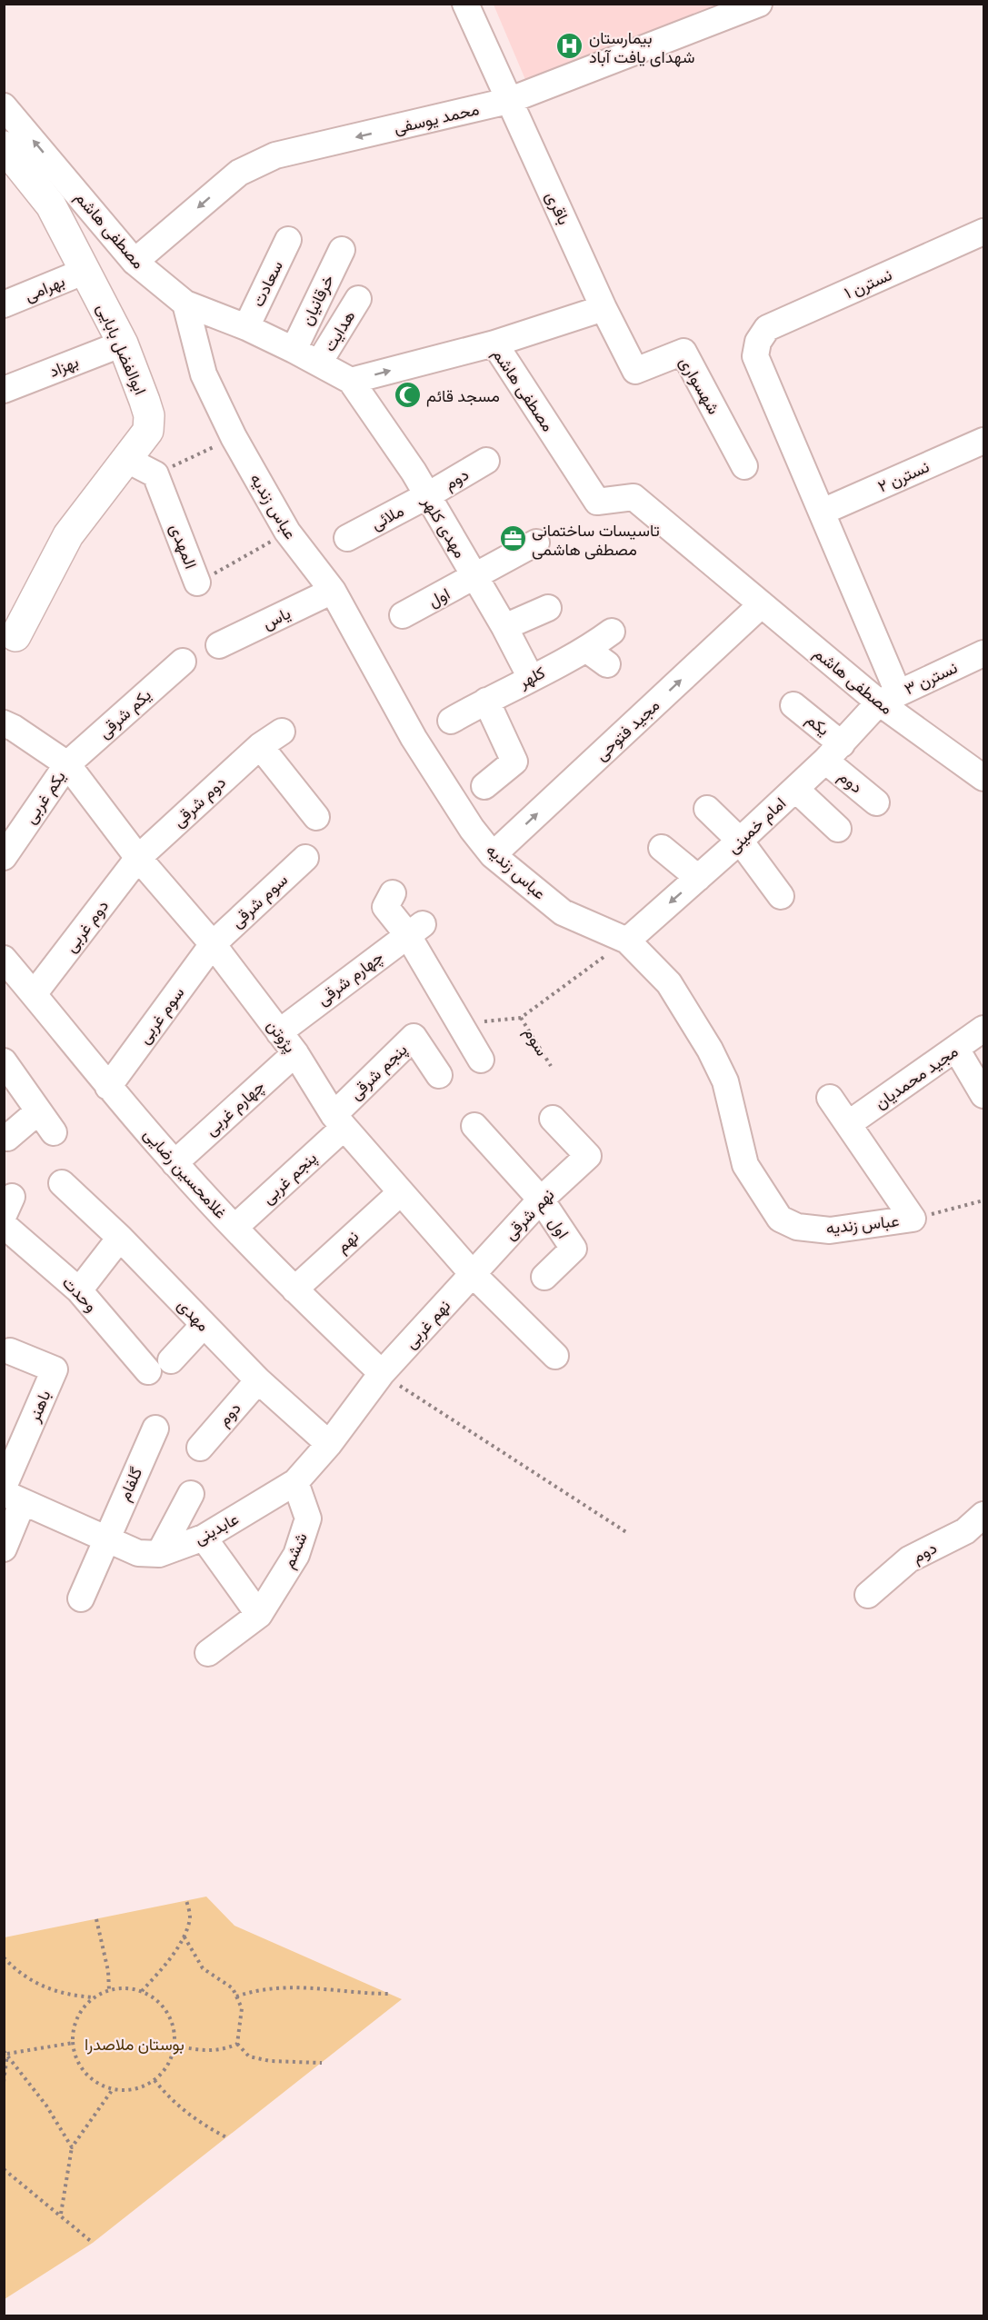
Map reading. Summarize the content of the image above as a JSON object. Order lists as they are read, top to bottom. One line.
{"streets":{"main road":["ابوالفضل بابایی"],"street":["محمد یوسفی","باقری","مصطفی هاشم","سعادت","نسترن ۱","بهرامی","خرقانیان","هدایت","بهزاد","شهسواری","نسترن ۲","دوم","عباس زندیه","ملائی","مهدی کلهر","المهدی","اول","یاس","کلهر","نسترن ۳","یکم شرقی","یکم","مجید فتوحی","یکم غربی","دوم شرقی","امام خمینی","سوم شرقی","دوم غربی","چهارم شرقی","سوم غربی","پژوتن","پنجم شرقی","مجید محمدیان","چهارم غربی","غلامحسین رضایی","پنجم غربی","نهم شرقی","نهم","وحدت","مهدی","نهم غربی","باهنر","گلفام","عابدینی","ششم"],"path":["سوم"]},"crossings":[["محمد یوسفی","باقری"],["محمد یوسفی","مصطفی هاشم"],["باقری","شهسواری"],["مصطفی هاشم","سعادت"],["مصطفی هاشم","خرقانیان"],["مصطفی هاشم","هدایت"],["مصطفی هاشم","ابوالفضل بابایی"],["مصطفی هاشم","عباس زندیه"],["مصطفی هاشم","مهدی کلهر"],["مصطفی هاشم","نسترن ۳"],["مصطفی هاشم","مجید فتوحی"],["مصطفی هاشم","امام خمینی"],["نسترن ۱","نسترن ۲"],["بهرامی","ابوالفضل بابایی"],["ابوالفضل بابایی","بهزاد"],["دوم","ملائی"],["دوم","مهدی کلهر"],["دوم","یکم"],["دوم","امام خمینی"],["دوم","مهدی"],["عباس زندیه","المهدی"],["عباس زندیه","یاس"],["عباس زندیه","مجید فتوحی"],["عباس زندیه","امام خمینی"],["ملائی","مهدی کلهر"],["مهدی کلهر","اول"],["مهدی کلهر","کلهر"],["اول","نهم شرقی"],["نسترن ۳","امام خمینی"],["یکم شرقی","یکم غربی"],["یکم شرقی","پژوتن"],["یکم","امام خمینی"],["یکم غربی","پژوتن"],["دوم شرقی","دوم غربی"],["دوم شرقی","پژوتن"],["سوم شرقی","سوم غربی"],["سوم شرقی","پژوتن"],["دوم غربی","پژوتن"],["دوم غربی","غلامحسین رضایی"],["چهارم شرقی","پژوتن"],["سوم غربی","پژوتن"],["سوم غربی","غلامحسین رضایی"],["پژوتن","پنجم شرقی"],["پژوتن","چهارم غربی"],["پژوتن","پنجم غربی"],["پژوتن","نهم شرقی"],["پژوتن","نهم"],["پژوتن","نهم غربی"],["پنجم شرقی","پنجم غربی"],["چهارم غربی","غلامحسین رضایی"],["غلامحسین رضایی","پنجم غربی"],["غلامحسین رضایی","نهم"],["غلامحسین رضایی","نهم غربی"],["غلامحسین رضایی","عابدینی"],["نهم شرقی","نهم غربی"],["وحدت","مهدی"],["مهدی","عابدینی"],["نهم غربی","عابدینی"],["باهنر","عابدینی"],["گلفام","عابدینی"],["عابدینی","ششم"]],"one_way":["محمد یوسفی","مجید فتوحی"],"parks":["بوستان ملاصدرا"],"places":{"hospital":["بیمارستان شهدای یافت آباد"],"mosque":["مسجد قائم"],"office":["تاسیسات ساختمانی مصطفی هاشمی"]}}
